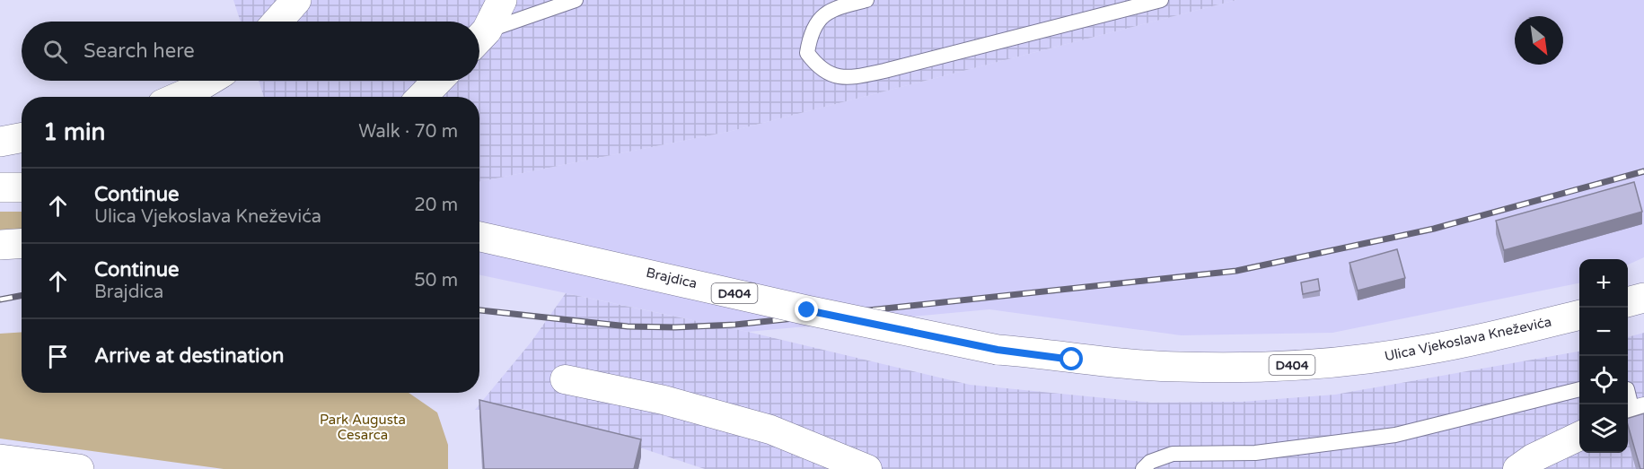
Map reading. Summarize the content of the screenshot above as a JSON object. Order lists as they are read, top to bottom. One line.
{"streets":{"main road":["Brajdica","D404","Ulica Vjekoslava Kneževića"]},"crossings":[["Brajdica","Ulica Vjekoslava Kneževića"]],"parks":["Park Augusta Cesarca"],"north":"bottom right","page":{"search":"Search here","heading":["1 min","Walk · 70 m"],"list":[["Continue","Ulica Vjekoslava Kneževića","20 m"],["Continue","Brajdica","50 m"],"Arrive at destination"],"map_buttons":["+","−"]}}
